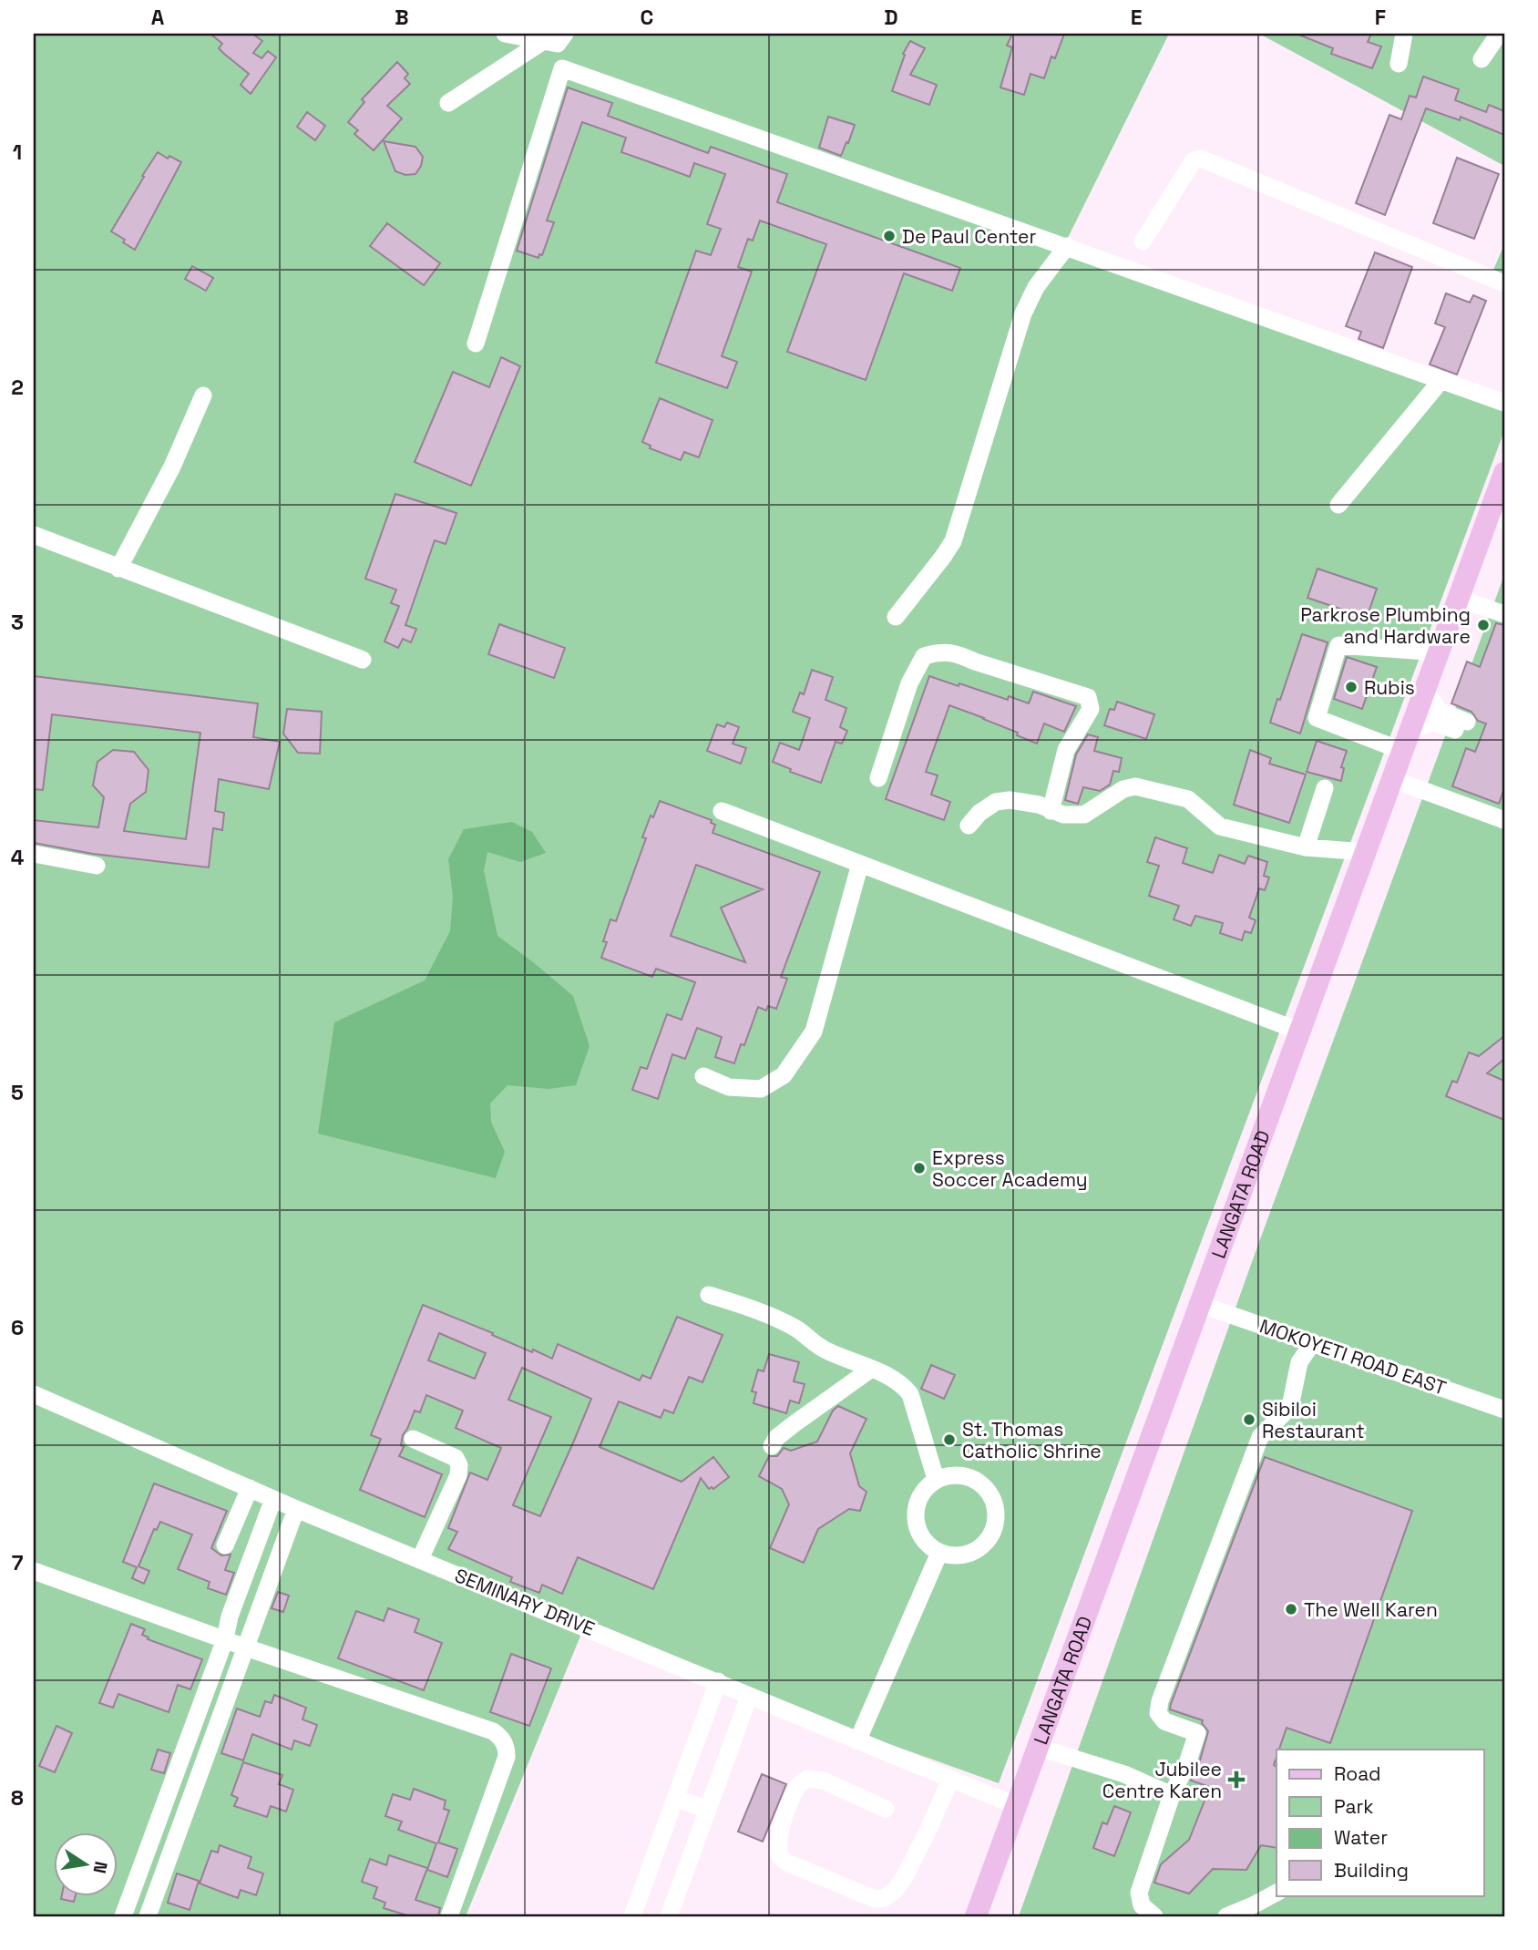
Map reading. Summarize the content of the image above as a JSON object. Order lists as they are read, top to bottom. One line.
{"streets":{"main road":["LANGATA ROAD"],"street":["MOKOYETI ROAD EAST","SEMINARY DRIVE"]},"crossings":[["LANGATA ROAD","MOKOYETI ROAD EAST"],["LANGATA ROAD","SEMINARY DRIVE"]],"places":{"other":["De Paul Center","Parkrose Plumbing and Hardware","Rubis","Express Soccer Academy","Sibiloi Restaurant","St. Thomas Catholic Shrine","The Well Karen"],"health":["Jubilee Centre Karen"]},"legend":["Road","Park","Water","Building"],"north":"right","grid":{"columns":["A","B","C","D","E","F"],"rows":["1","2","3","4","5","6","7","8"]}}
